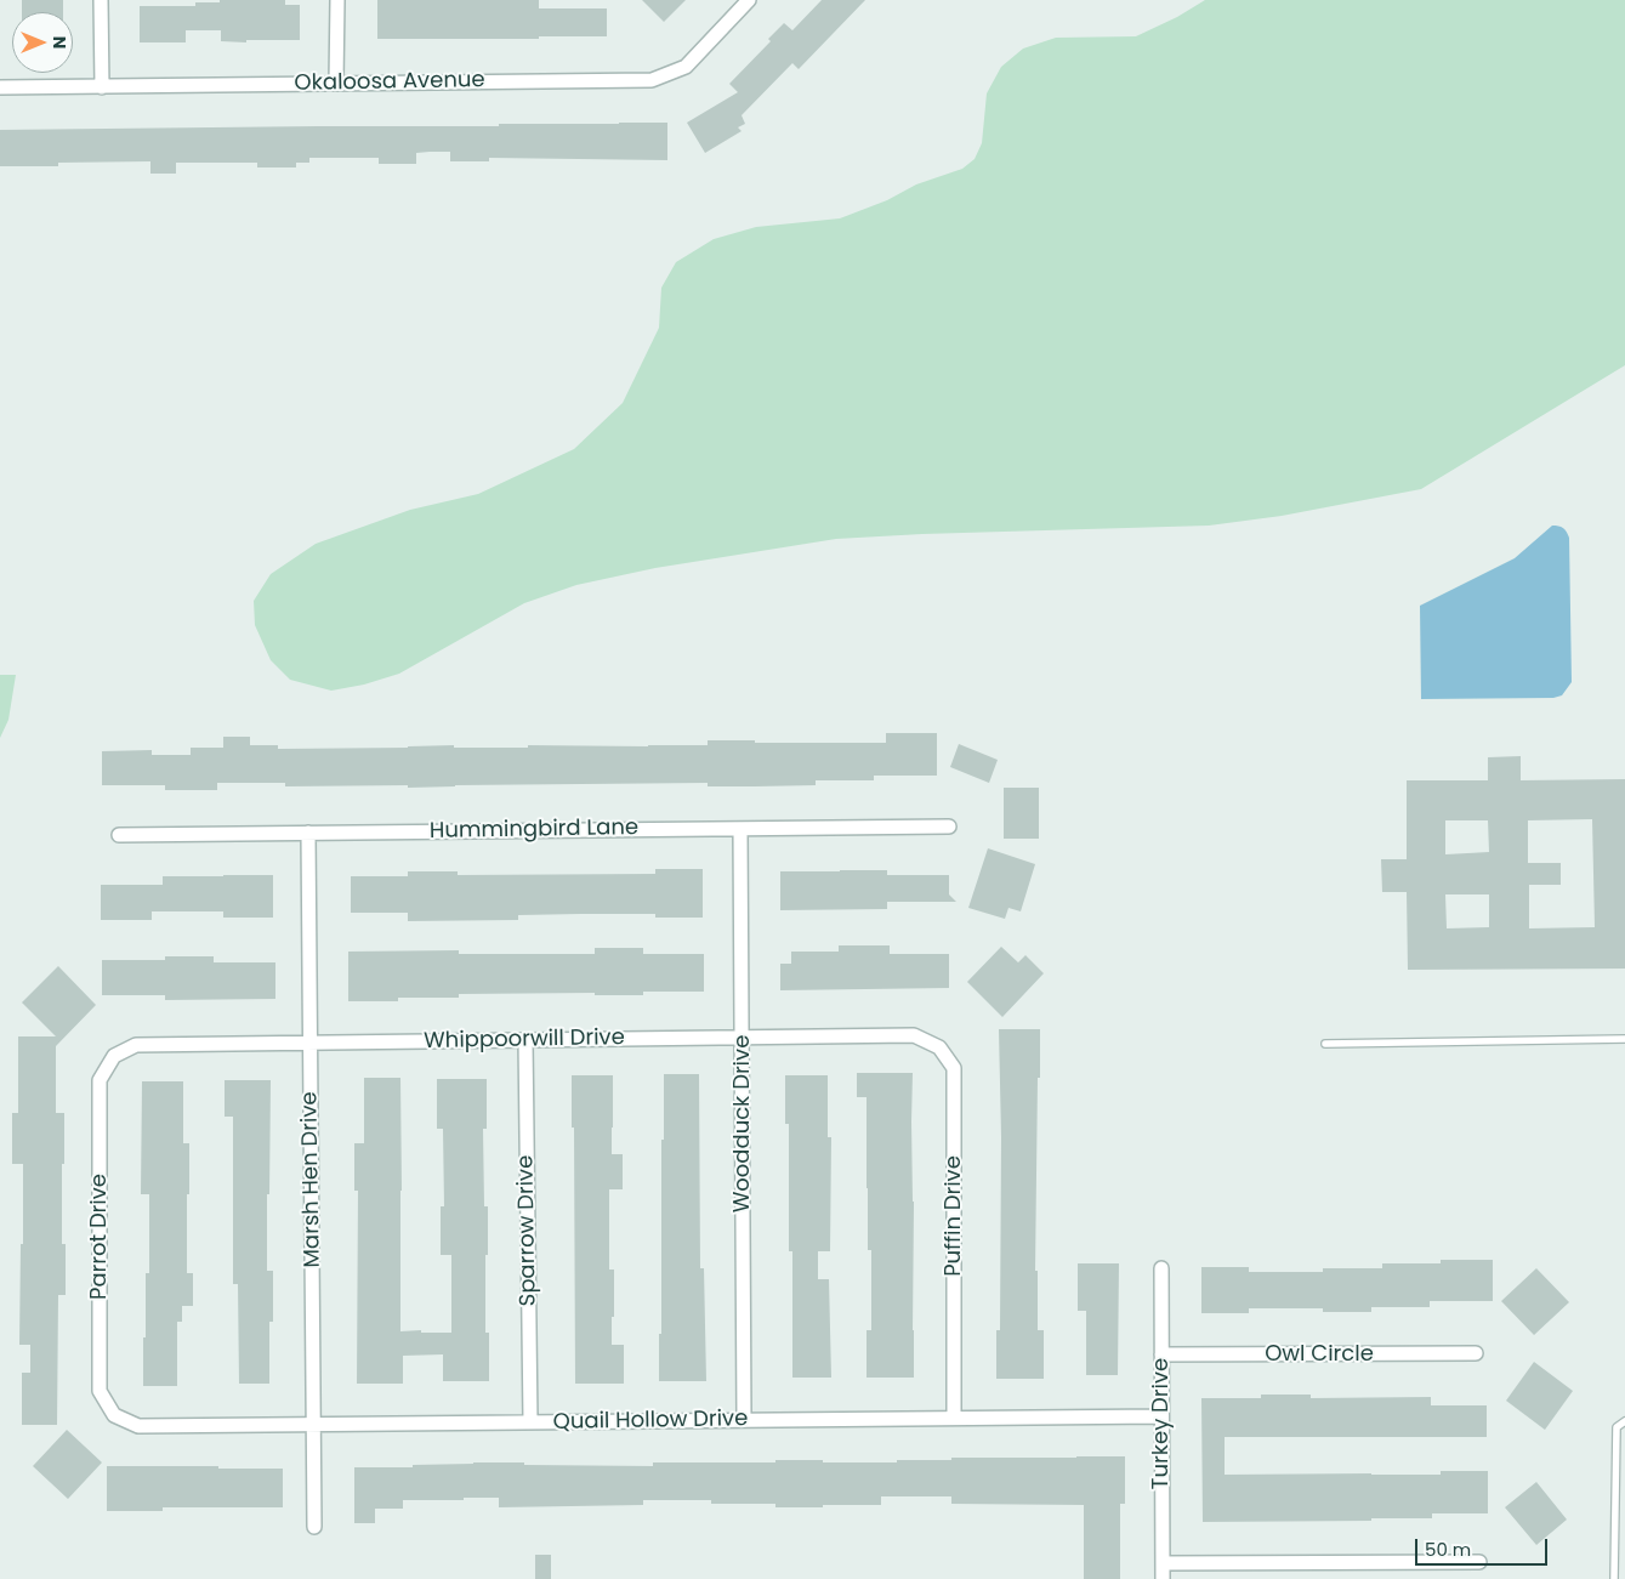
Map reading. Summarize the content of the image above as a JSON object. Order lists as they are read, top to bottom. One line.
{"streets":{"street":["Okaloosa Avenue","Hummingbird Lane","Whippoorwill Drive","Woodduck Drive","Marsh Hen Drive","Puffin Drive","Sparrow Drive","Parrot Drive","Owl Circle","Quail Hollow Drive","Turkey Drive"]},"crossings":[["Hummingbird Lane","Woodduck Drive"],["Hummingbird Lane","Marsh Hen Drive"],["Whippoorwill Drive","Woodduck Drive"],["Whippoorwill Drive","Marsh Hen Drive"],["Whippoorwill Drive","Puffin Drive"],["Whippoorwill Drive","Sparrow Drive"],["Whippoorwill Drive","Parrot Drive"],["Woodduck Drive","Quail Hollow Drive"],["Marsh Hen Drive","Quail Hollow Drive"],["Puffin Drive","Quail Hollow Drive"],["Sparrow Drive","Quail Hollow Drive"],["Parrot Drive","Quail Hollow Drive"],["Owl Circle","Turkey Drive"],["Quail Hollow Drive","Turkey Drive"]],"scale_bar":"50 m","north":"right"}
